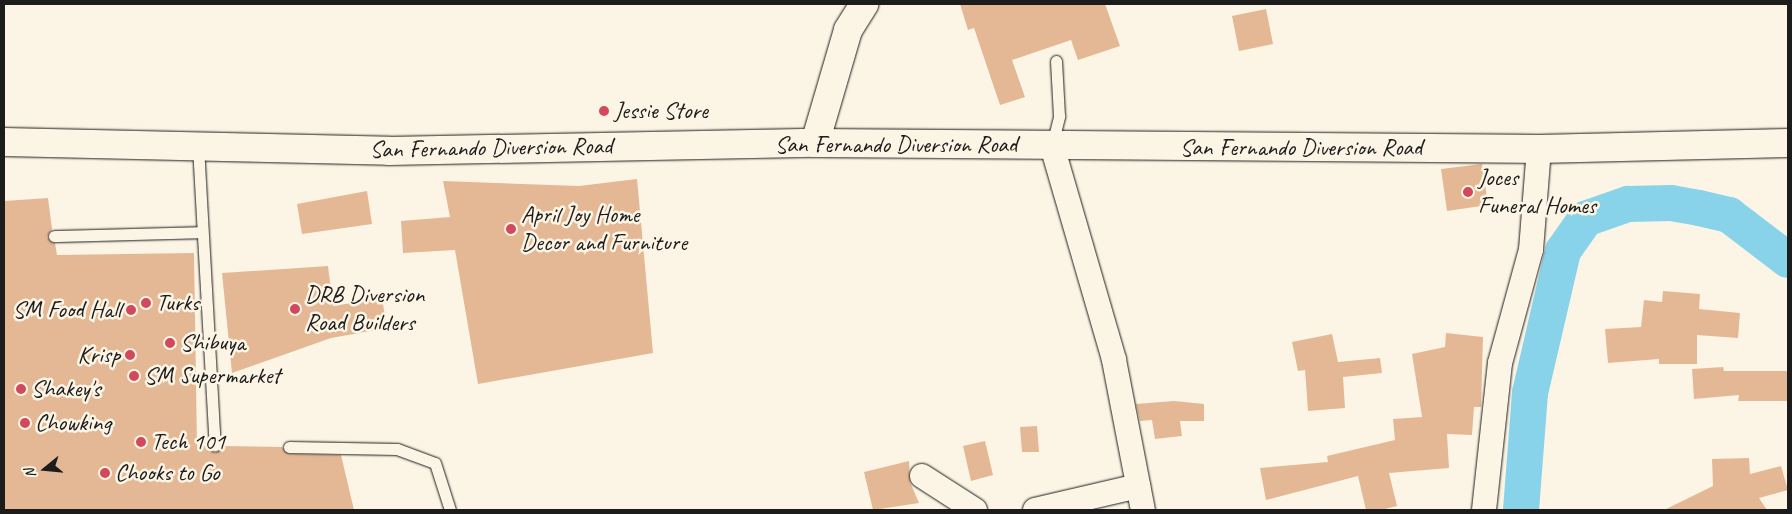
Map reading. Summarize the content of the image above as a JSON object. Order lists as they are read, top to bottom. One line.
{"streets":{"main road":["San Fernando Diversion Road"]},"places":["Jessie Store","Joces Funeral Homes","April Joy Home Decor and Furniture","Turks","DRB Diversion Road Builders","SM Food Hall","Shibuya","Krisp","SM Supermarket","Shakey's","Chowking","Tech 101","Chooks to Go"],"north":"left"}
